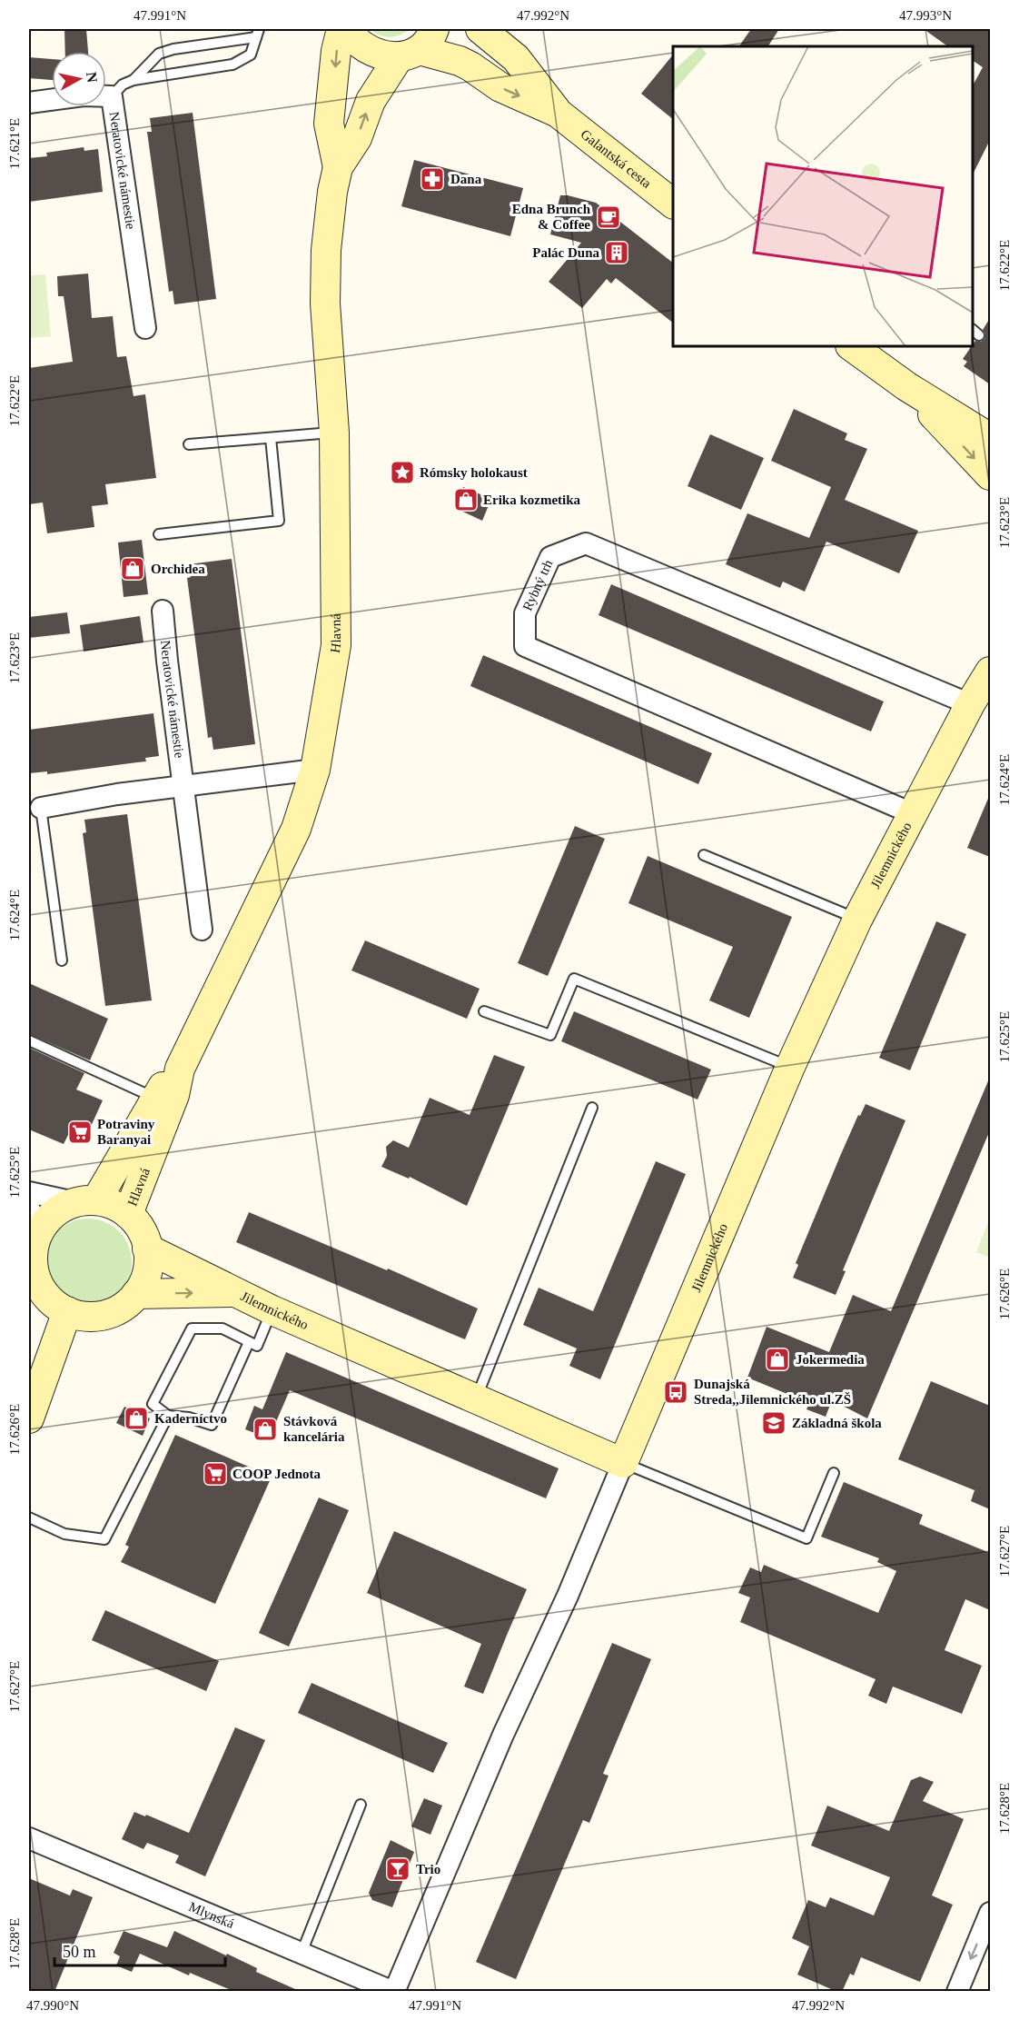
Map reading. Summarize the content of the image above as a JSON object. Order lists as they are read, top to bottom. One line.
{"streets":{"main road":["Galantská cesta","Hlavná","Jilemnického"],"street":["Neratovické námestie","Rybný trh","Mlynská"]},"crossings":[["Rybný trh","Jilemnického"],["Hlavná","Jilemnického"],["Jilemnického","Mlynská"]],"places":{"pharmacy":["Dana"],"cafe":["Edna Brunch & Coffee"],"building":["Palác Duna"],"place":["Rómsky holokaust"],"shop":["Erika kozmetika","Orchidea","Jokermedia","Kaderníctvo","Stávková kancelária"],"supermarket":["Potraviny Baranyai","COOP Jednota"],"bus stop":["Dunajská Streda,,Jilemnického ul.ZŠ"],"school or university":["Základná škola"],"bar":["Trio"]},"scale_bar":"50 m","north":"right","coordinates":["47.991°N","47.992°N","47.993°N","17.621°E","17.622°E","17.623°E","17.624°E","17.625°E","17.626°E","17.627°E","17.628°E","47.990°N"]}
